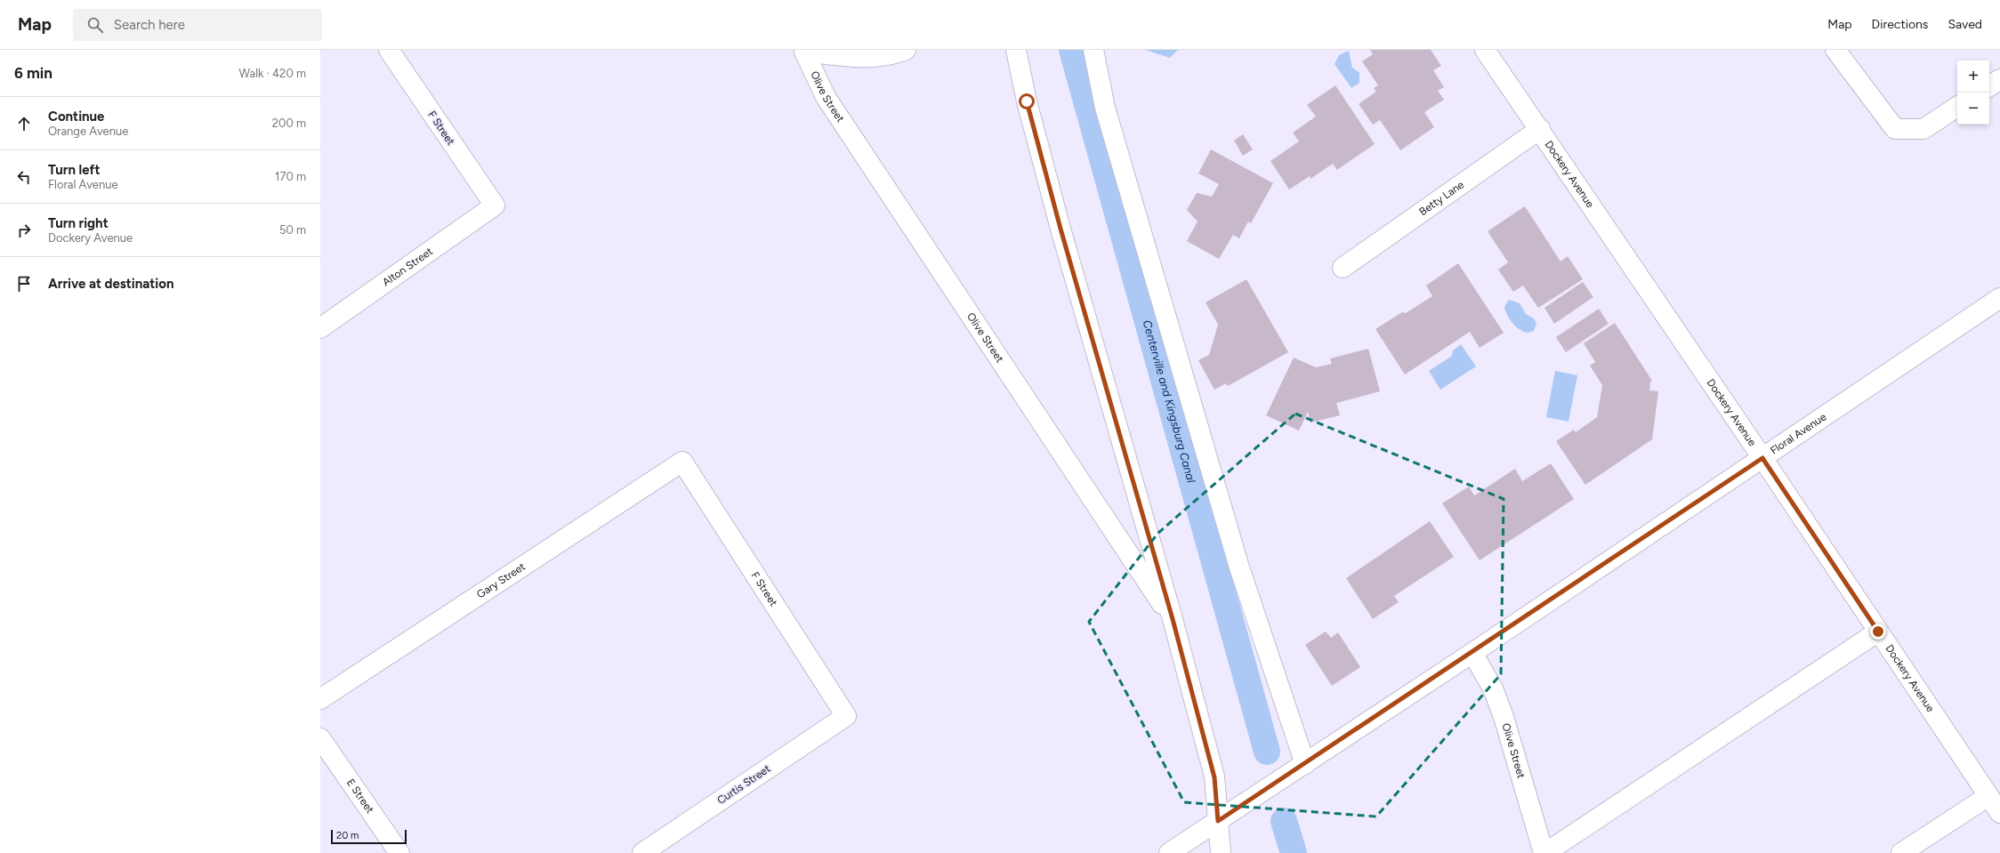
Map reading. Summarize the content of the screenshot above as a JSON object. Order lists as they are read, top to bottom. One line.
{"streets":{"street":["Olive Street","F Street","Dockery Avenue","Betty Lane","Alton Street","Floral Avenue","Gary Street","Curtis Street","E Street"]},"crossings":[["Olive Street","Floral Avenue"],["F Street","Alton Street"],["F Street","Gary Street"],["F Street","Curtis Street"],["Dockery Avenue","Betty Lane"],["Dockery Avenue","Floral Avenue"]],"water":["Centerville and Kingsburg Canal"],"scale_bar":"20 m","page":{"header":"Map","search":"Search here","nav":["Map","Directions","Saved"],"heading":["6 min","Walk · 420 m"],"map_buttons":["+","−"],"list":[["Continue","Orange Avenue","200 m"],["Turn left","Floral Avenue","170 m"],["Turn right","Dockery Avenue","50 m"],"Arrive at destination"],"scale":"20 m"}}
